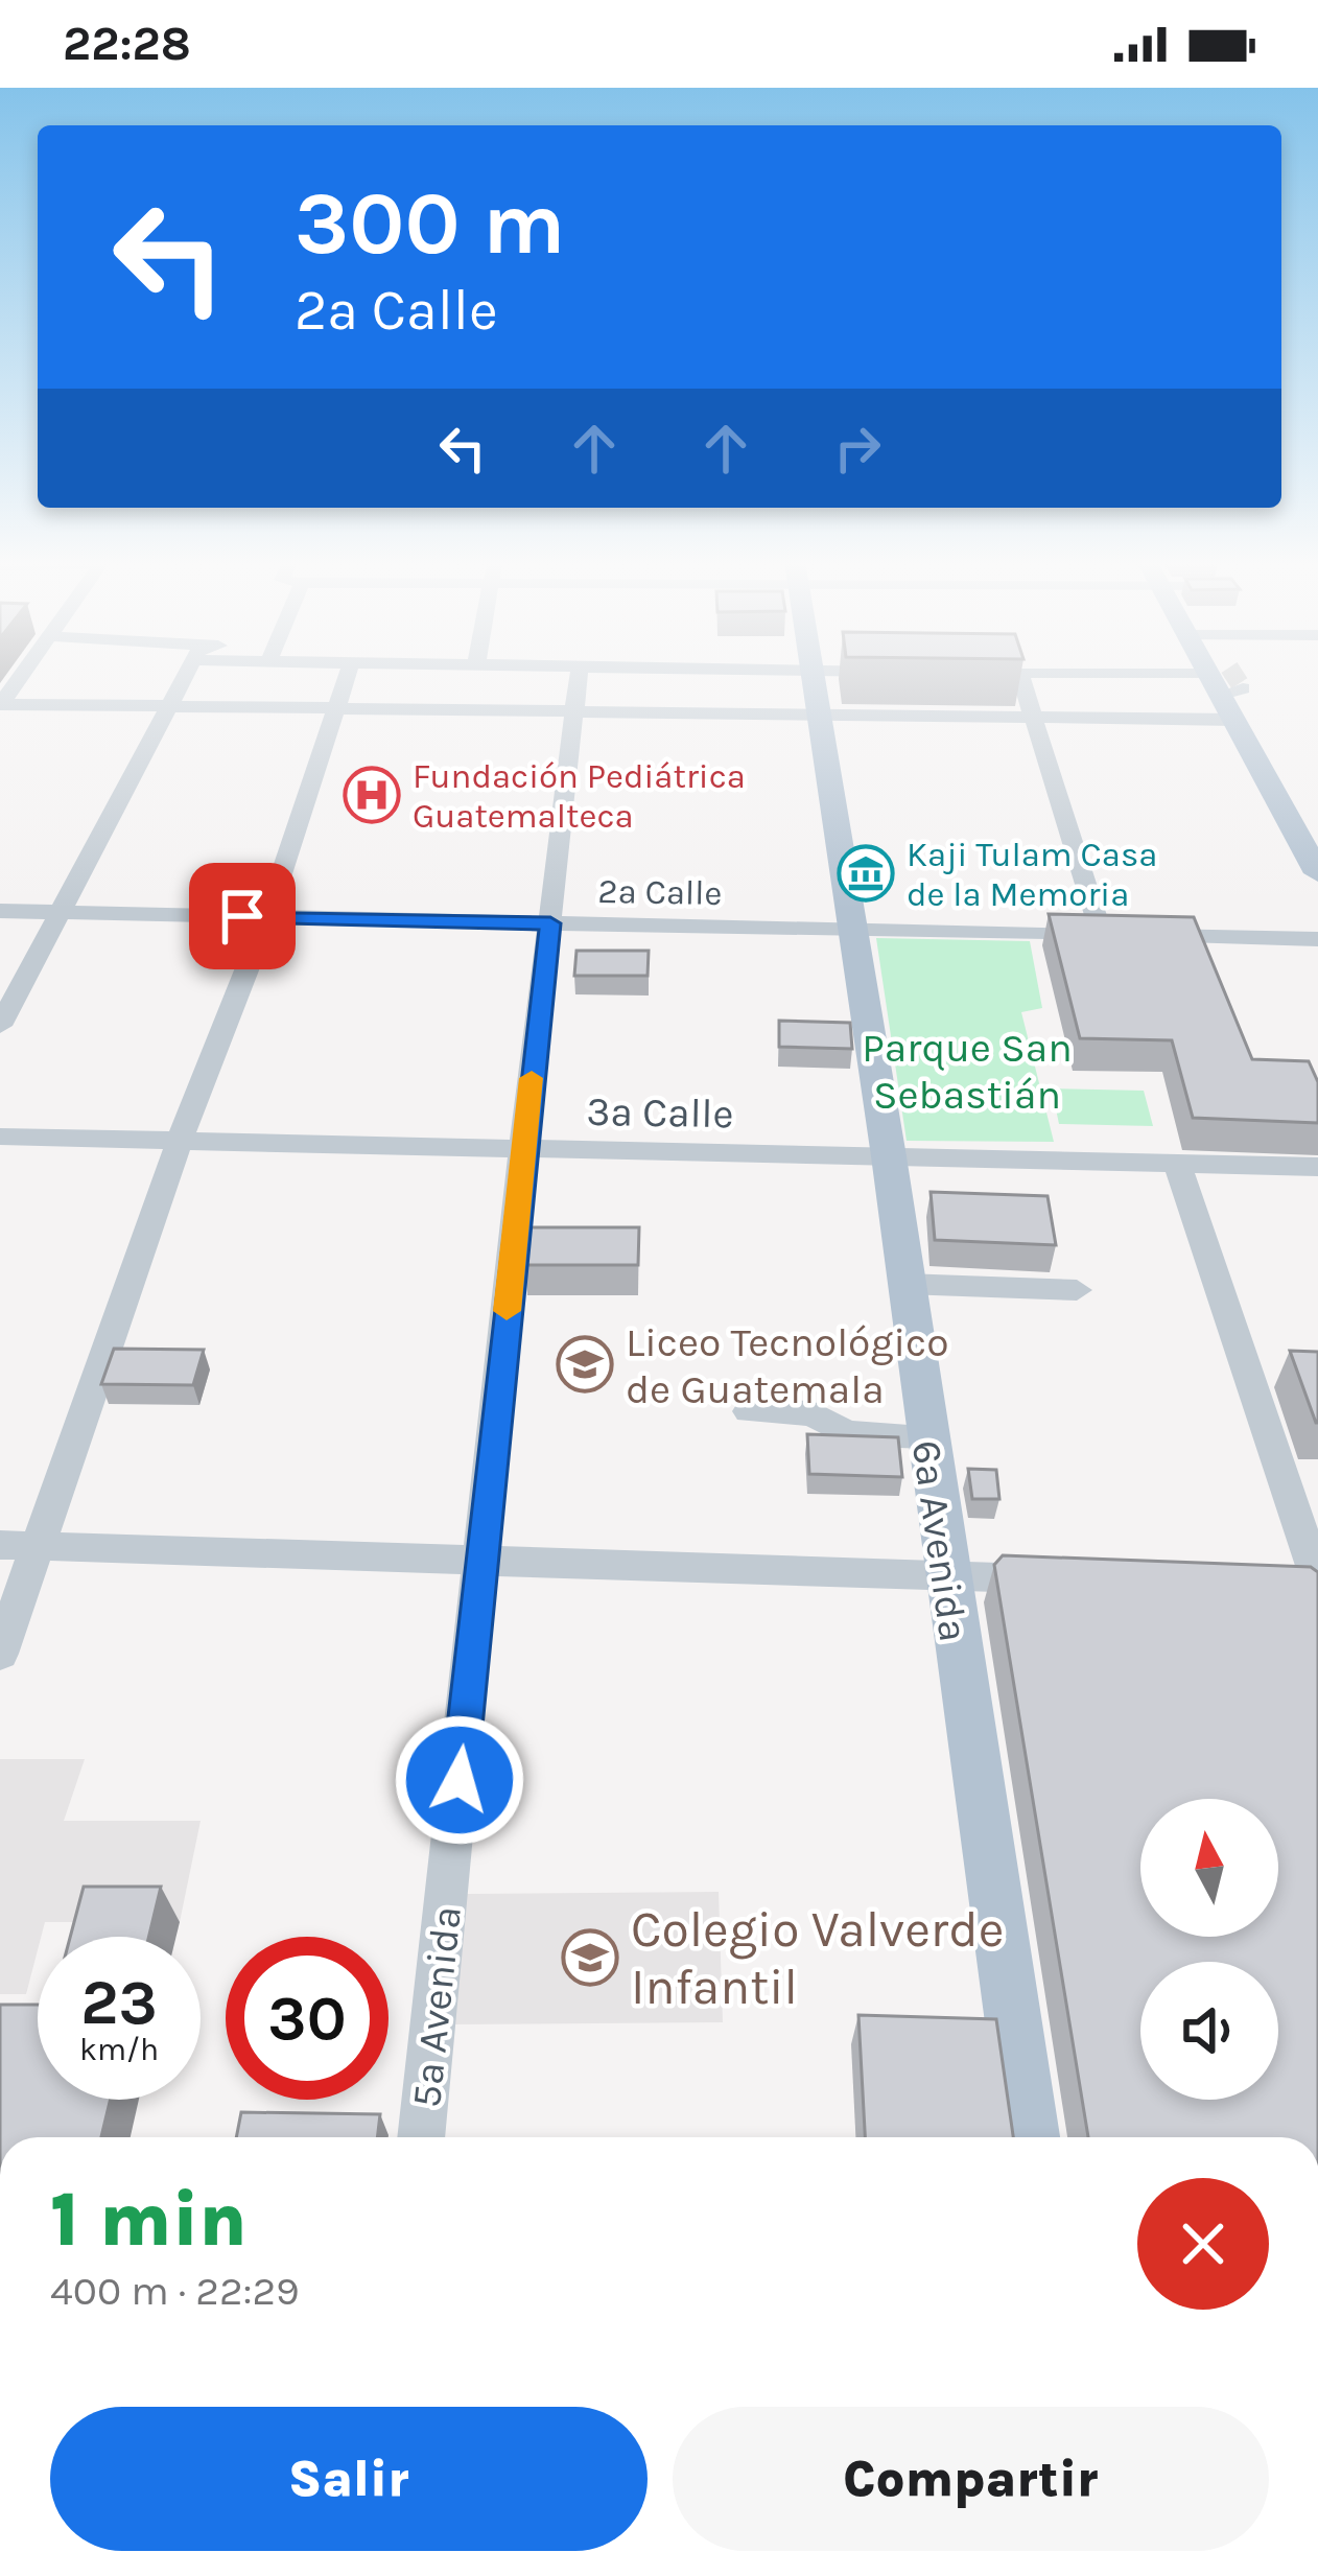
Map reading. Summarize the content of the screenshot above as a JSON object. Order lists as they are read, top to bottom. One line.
{"streets":{"main road":["6a Avenida"],"street":["2a Calle","3a Calle","5a Avenida"]},"crossings":[["2a Calle","6a Avenida"],["2a Calle","5a Avenida"],["3a Calle","6a Avenida"],["3a Calle","5a Avenida"]],"parks":["Parque San Sebastián"],"places":{"hospital":["Fundación Pediátrica Guatemalteca"],"museum":["Kaji Tulam Casa de la Memoria"],"school or university":["Liceo Tecnológico de Guatemala","Colegio Valverde Infantil"]},"north":"top","page":{"status":"22:28","turn":["300 m","2a Calle"],"speed":"23 km/h","limit":"30","heading":["1 min","400 m · 22:29"],"buttons":["Salir","Compartir"]}}
